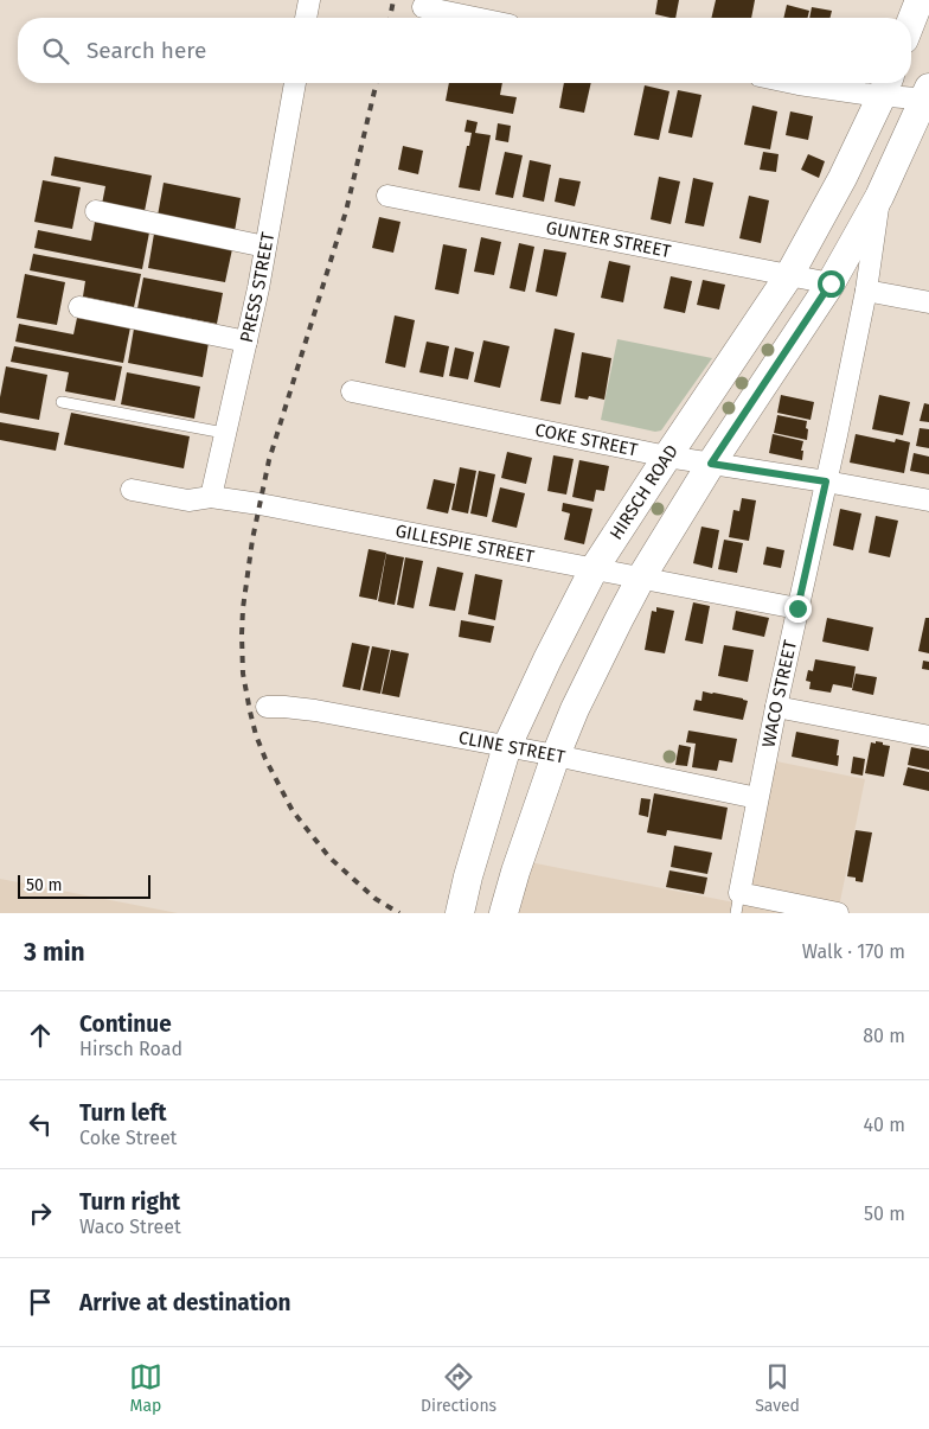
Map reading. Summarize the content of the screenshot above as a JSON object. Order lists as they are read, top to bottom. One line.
{"streets":{"main road":["HIRSCH ROAD"],"street":["GUNTER STREET","PRESS STREET","COKE STREET","GILLESPIE STREET","WACO STREET","CLINE STREET"]},"crossings":[["GUNTER STREET","HIRSCH ROAD"],["PRESS STREET","GILLESPIE STREET"],["COKE STREET","HIRSCH ROAD"],["COKE STREET","WACO STREET"],["HIRSCH ROAD","GILLESPIE STREET"],["HIRSCH ROAD","CLINE STREET"],["GILLESPIE STREET","WACO STREET"],["WACO STREET","CLINE STREET"]],"scale_bar":"50 m","page":{"search":"Search here","scale":"50 m","heading":["3 min","Walk · 170 m"],"list":[["Continue","Hirsch Road","80 m"],["Turn left","Coke Street","40 m"],["Turn right","Waco Street","50 m"],"Arrive at destination"],"nav":["Map","Directions","Saved"]}}
